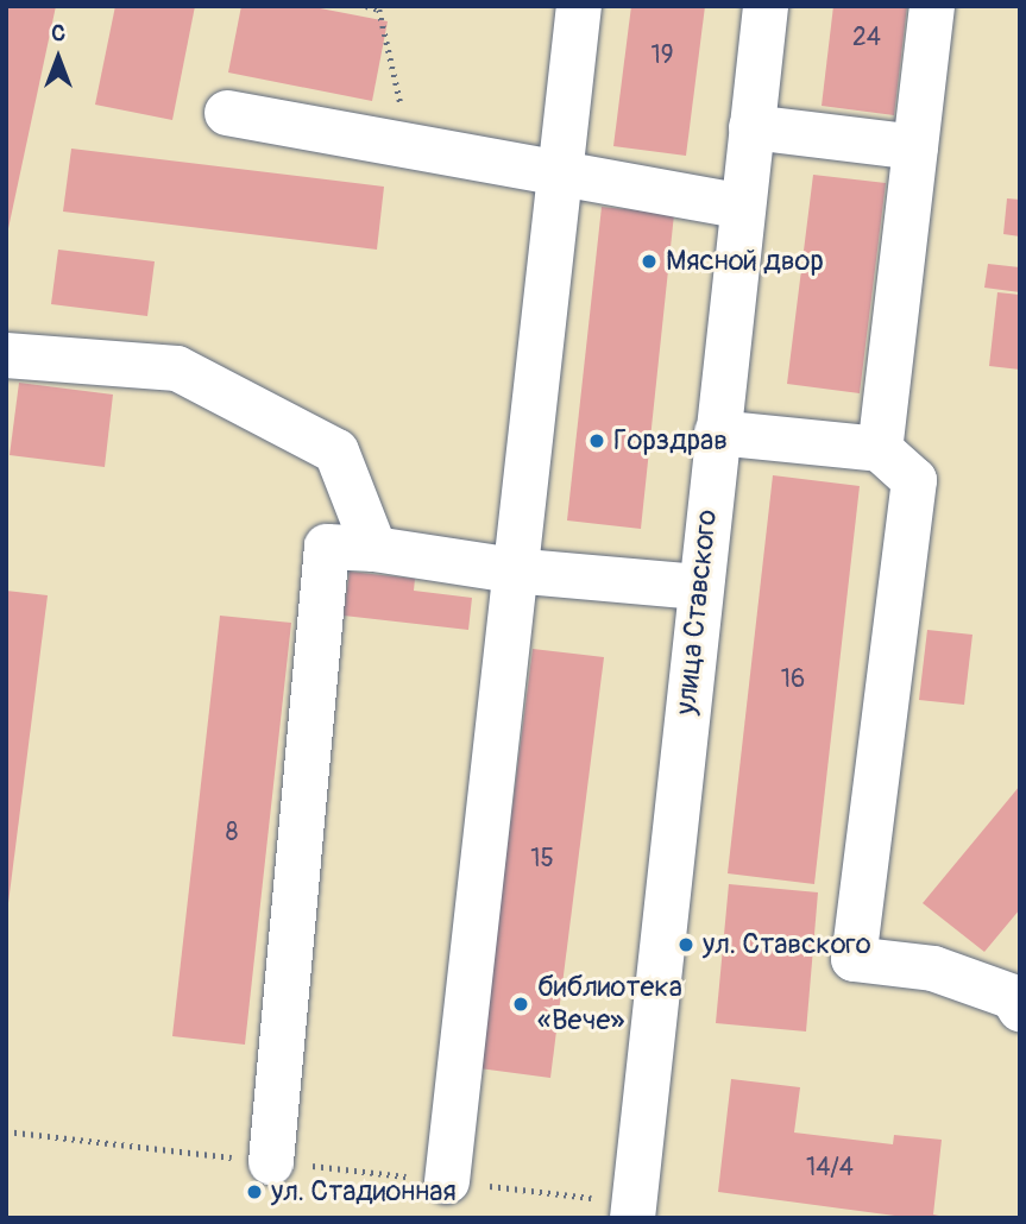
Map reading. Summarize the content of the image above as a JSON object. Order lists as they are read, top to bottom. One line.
{"streets":{"street":["улица Ставского"]},"places":["Мясной двор","Горздрав","ул. Ставского","библиотека «Вече»","ул. Стадионная"],"house_numbers":["24","19","16","8","15","14/4"],"north":"top"}
